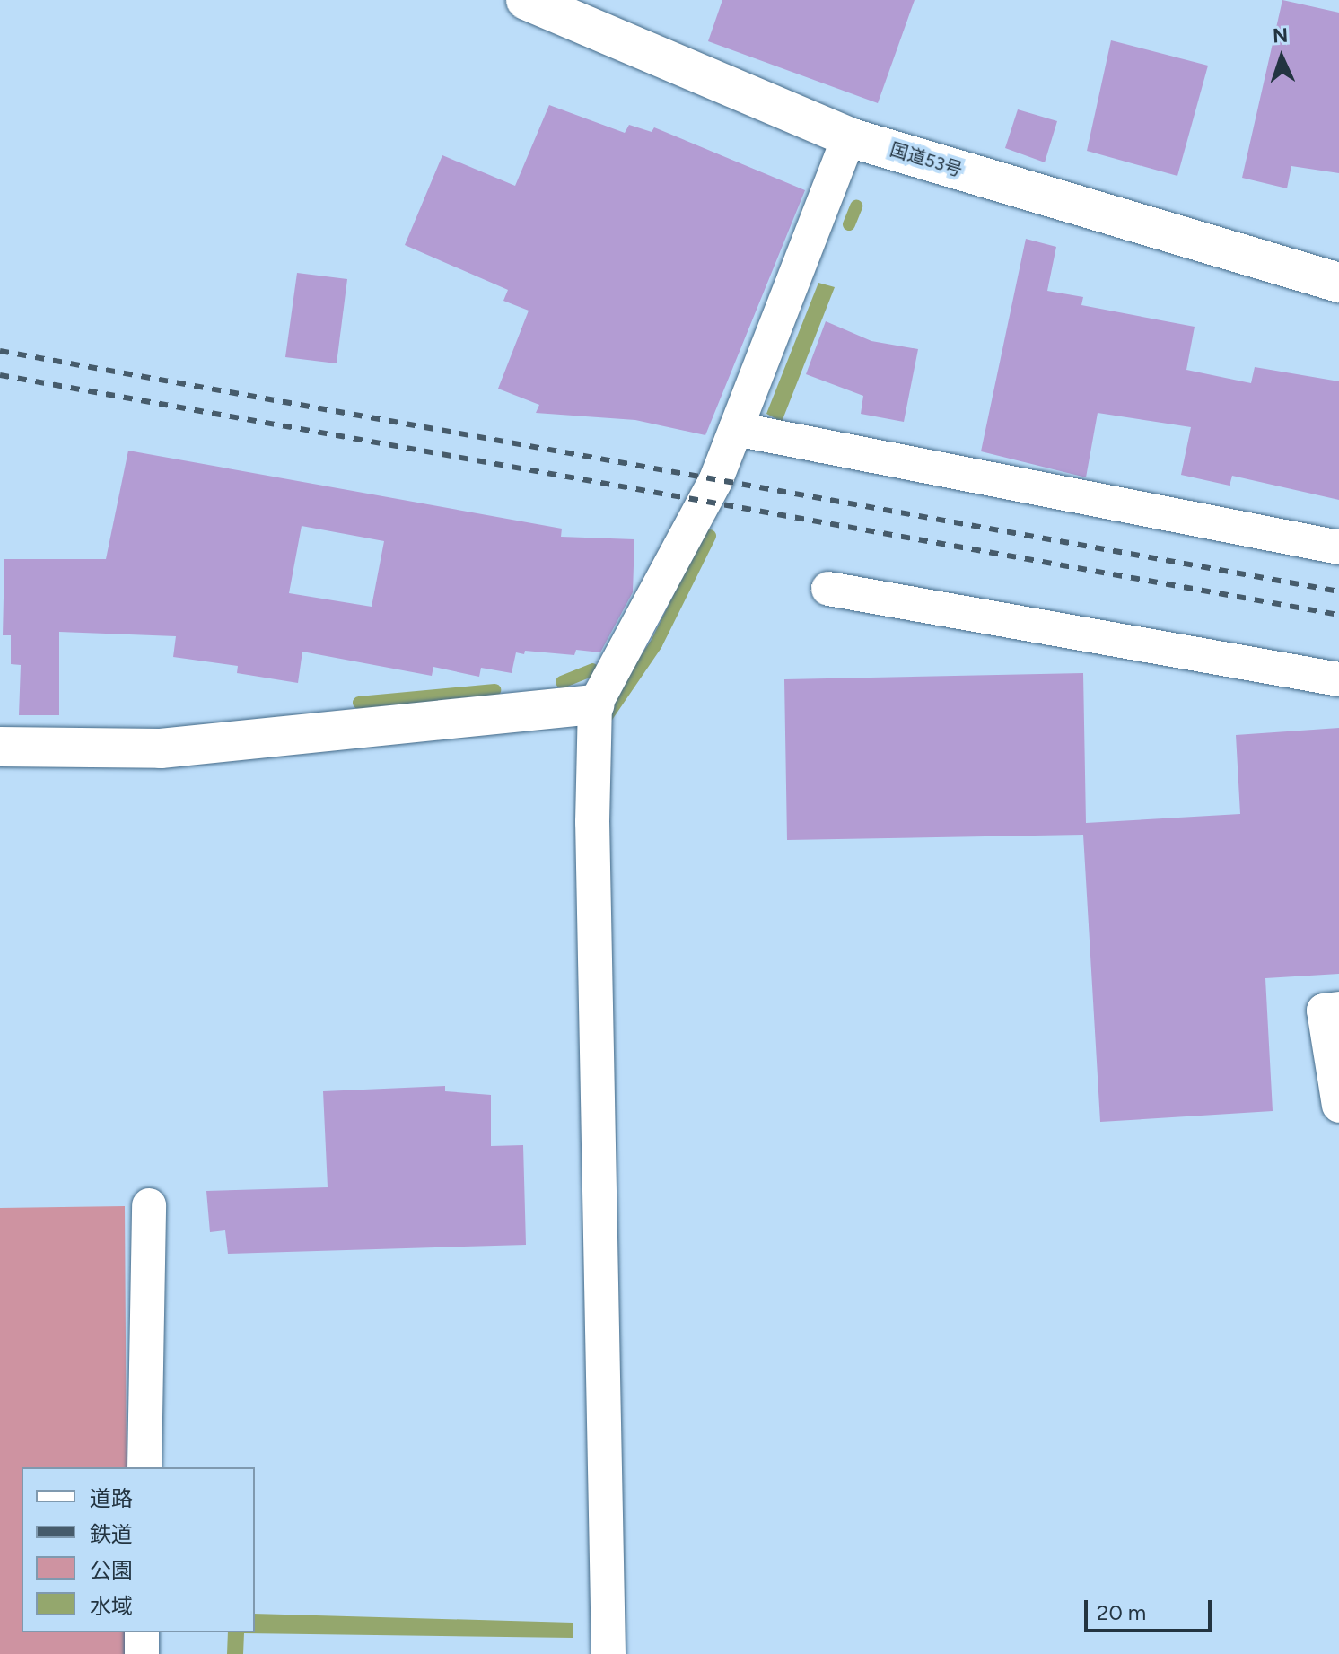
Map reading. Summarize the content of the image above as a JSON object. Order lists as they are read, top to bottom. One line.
{"streets":{"main road":["国道53号"]},"legend":["道路","鉄道","公園","水域"],"scale_bar":"20 m","north":"top"}
